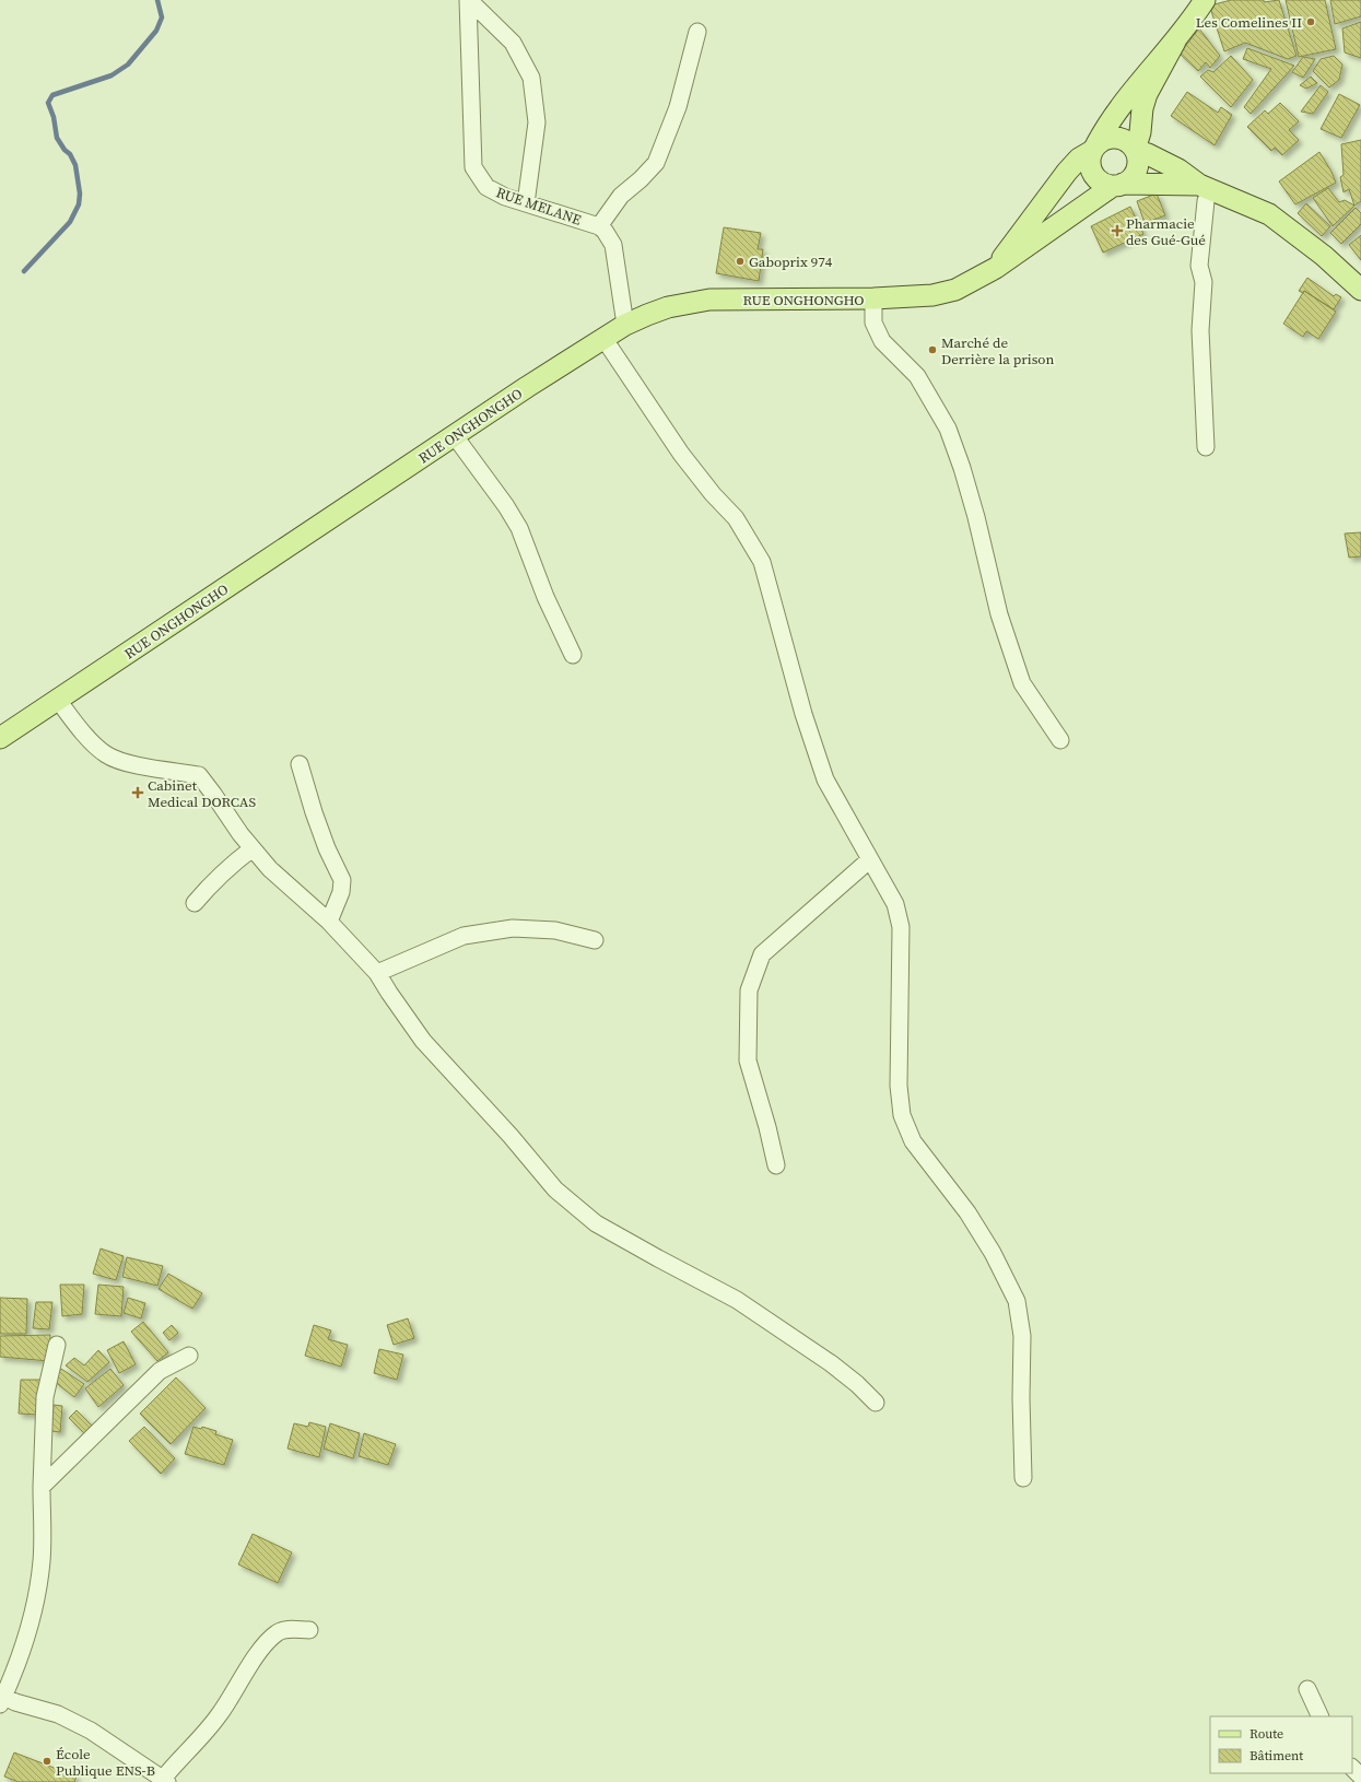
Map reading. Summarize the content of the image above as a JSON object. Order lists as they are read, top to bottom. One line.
{"streets":{"main road":["RUE ONGHONGHO"],"street":["RUE MELANE"]},"crossings":[["RUE MELANE","RUE ONGHONGHO"]],"places":{"other":["Les Comelines II","Gaboprix 974","Marché de Derrière la prison","École Publique ENS-B"],"health":["Pharmacie des Gué-Gué","Cabinet Medical DORCAS"]},"legend":["Route","Bâtiment"]}
